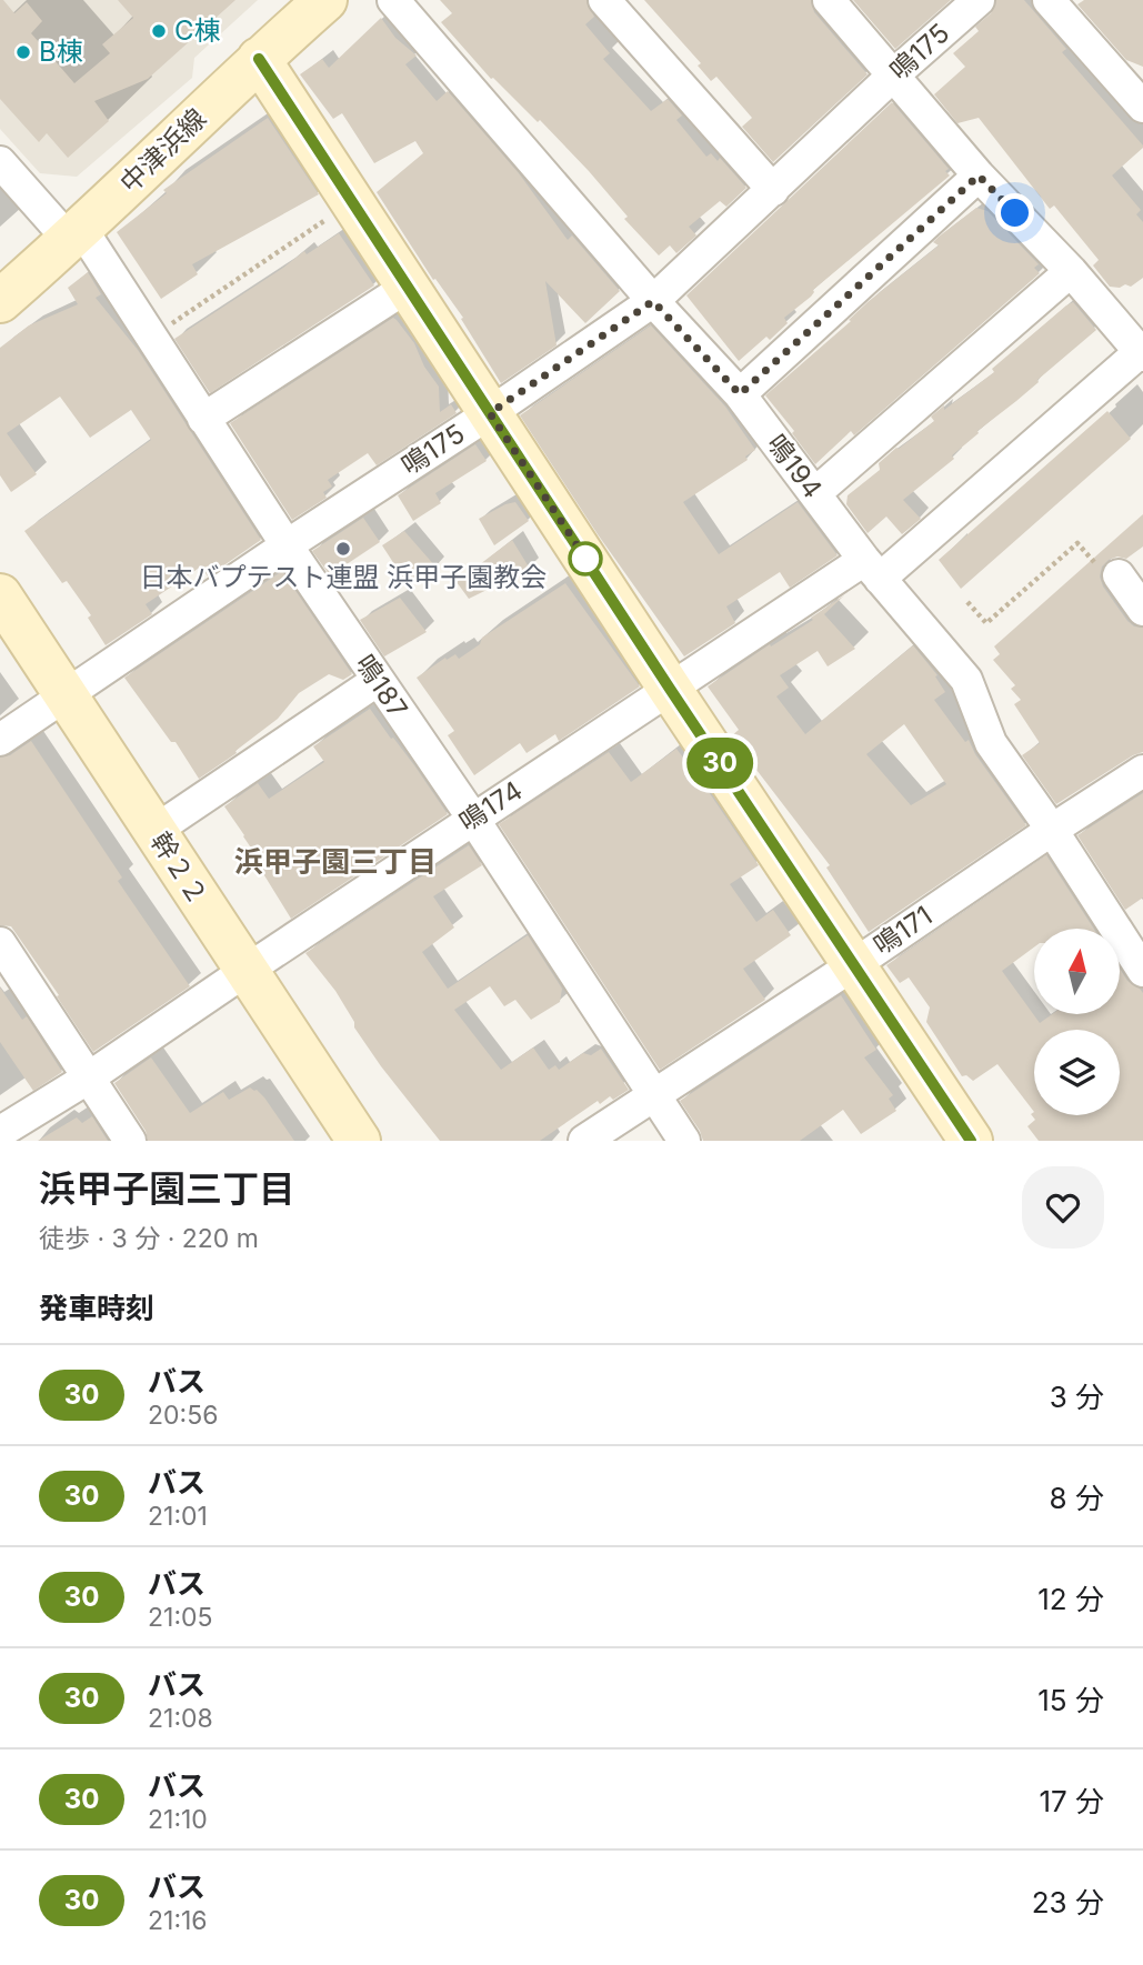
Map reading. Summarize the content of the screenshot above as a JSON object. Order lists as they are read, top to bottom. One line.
{"streets":{"street":["鳴175","中津浜線","鳴194","鳴187","鳴174","幹２２","鳴171"]},"crossings":[["鳴175","鳴194"],["鳴175","鳴187"],["鳴175","幹２２"],["中津浜線","鳴187"],["鳴194","鳴174"],["鳴194","鳴171"],["鳴187","鳴174"],["鳴187","鳴171"],["鳴174","幹２２"]],"districts":["浜甲子園三丁目"],"places":["C棟","B棟","日本バプテスト連盟 浜甲子園教会"],"lines":["bus line 30"],"north":"top","page":{"on_map":"30","heading":[["浜甲子園三丁目","徒歩 · 3 分 · 220 m"],"発車時刻"],"list":[{"mark":"30","name":"バス","note":"20:56","value":"3 分"},{"mark":"30","name":"バス","note":"21:01","value":"8 分"},{"mark":"30","name":"バス","note":"21:05","value":"12 分"},{"mark":"30","name":"バス","note":"21:08","value":"15 分"},{"mark":"30","name":"バス","note":"21:10","value":"17 分"},{"mark":"30","name":"バス","note":"21:16","value":"23 分"}]}}
